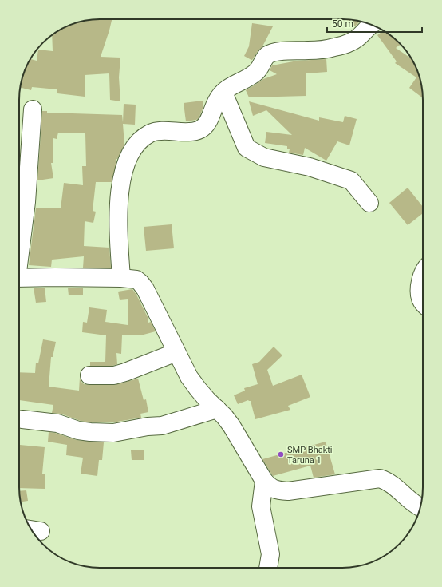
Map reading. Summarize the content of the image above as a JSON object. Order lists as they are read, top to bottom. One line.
{"places":["SMP Bhakti Taruna 1"],"scale_bar":"50 m"}
